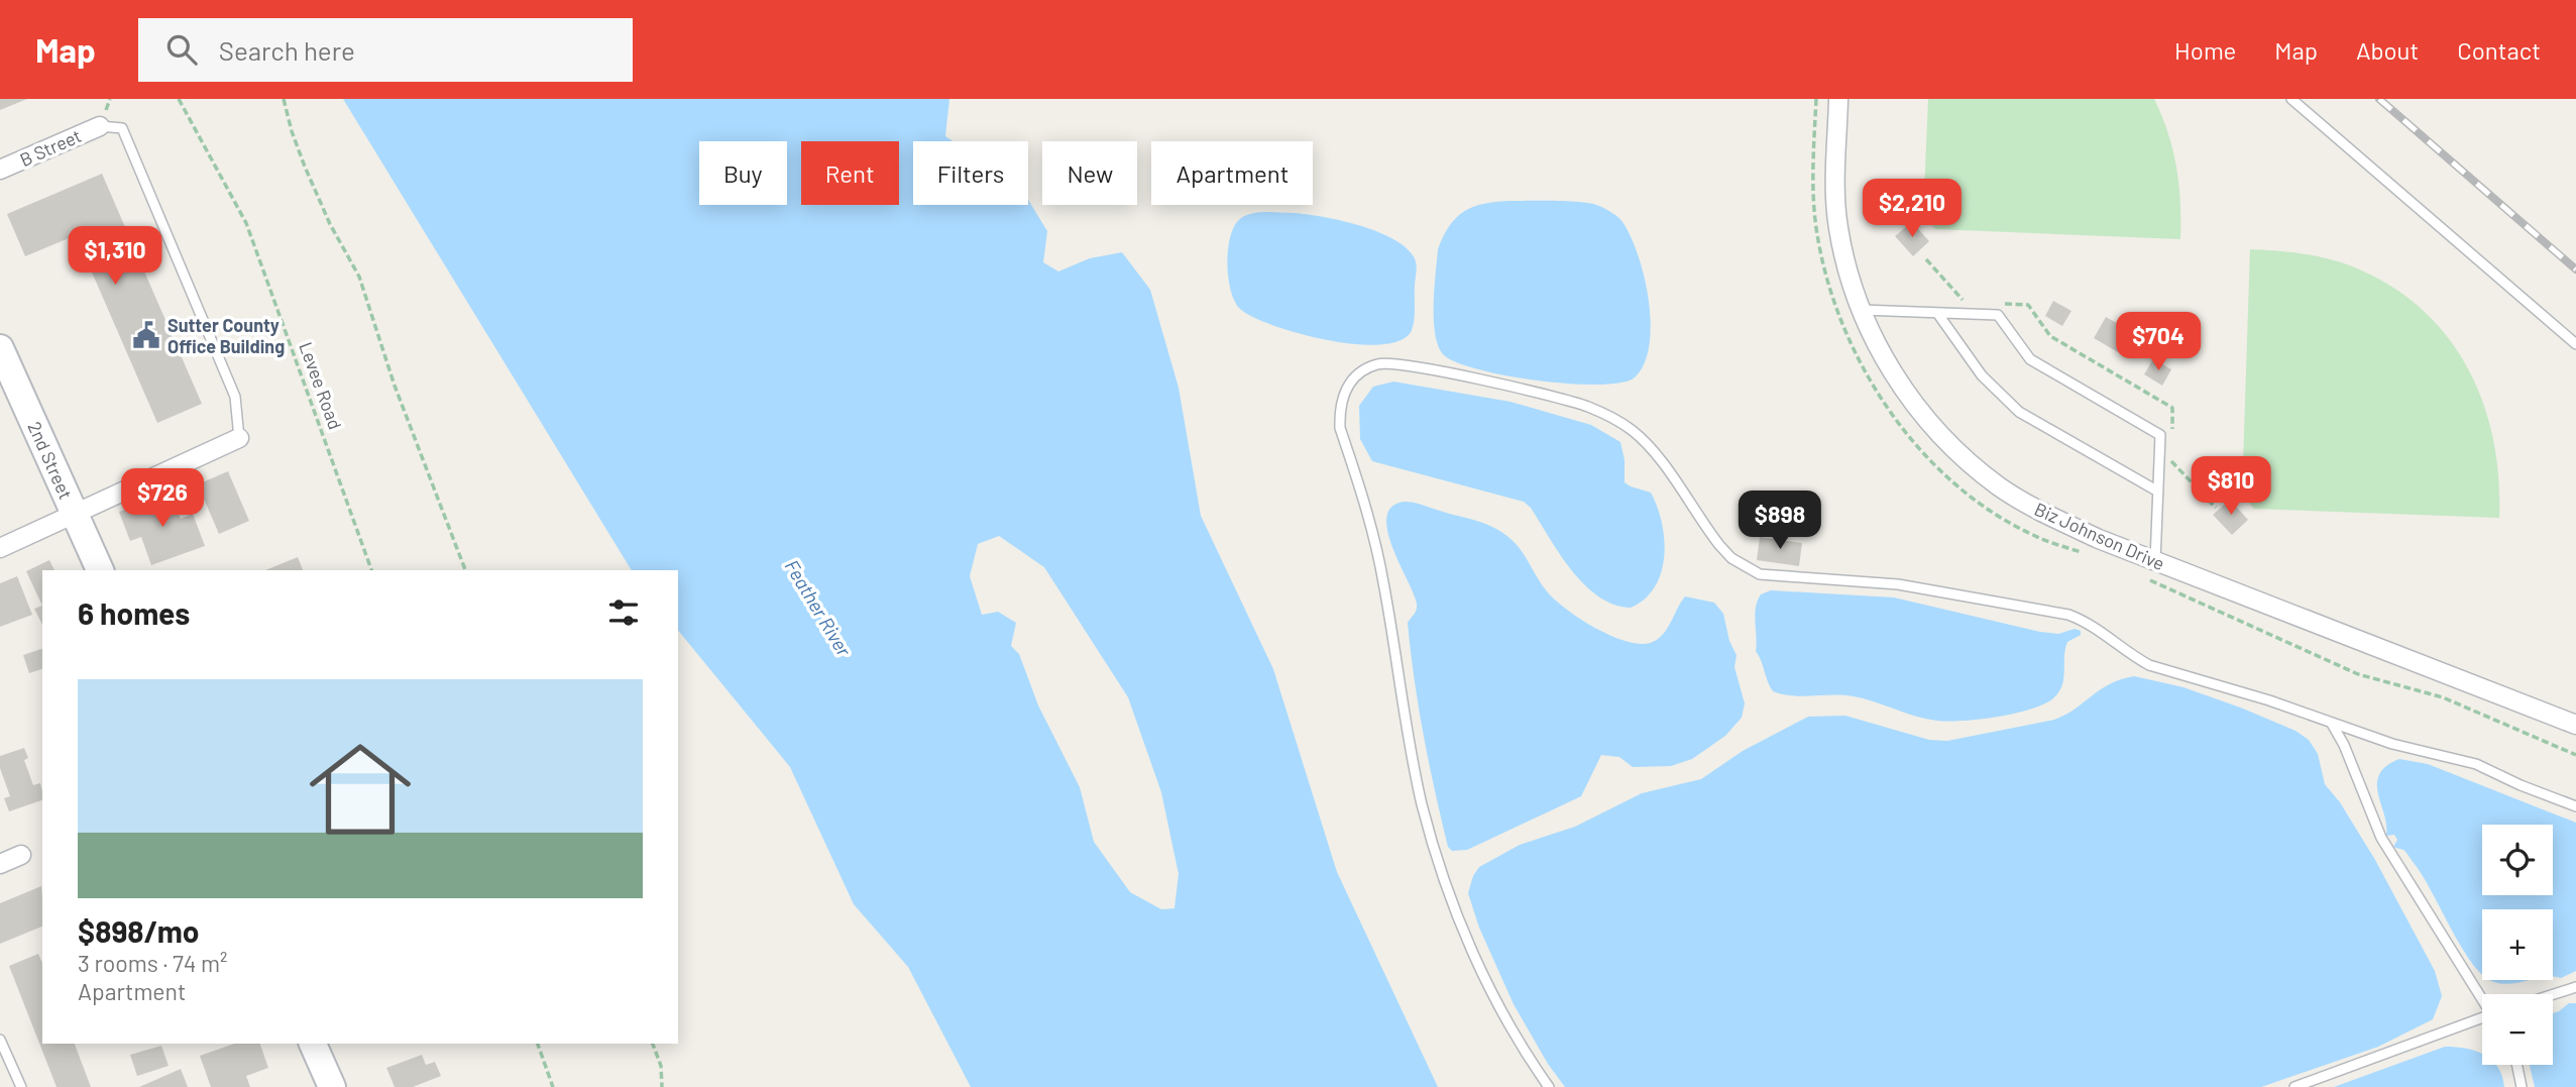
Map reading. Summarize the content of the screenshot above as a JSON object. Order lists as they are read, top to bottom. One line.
{"streets":{"main road":["2nd Street"],"street":["B Street","Biz Johnson Drive"],"path":["Levee Road"]},"water":["Feather River"],"places":{"public building":["Sutter County Office Building"]},"page":{"header":"Map","search":"Search here","nav":["Home","Map","About","Contact"],"chip":["Buy","Rent","Filters","New","Apartment"],"price":["$2,210","$1,310","$704","$810","$726","$898"],"heading":"6 homes","list":[{"name":"$898/mo","note":"3 rooms · 74 m² · Apartment"}],"map_buttons":["+","−"]}}
